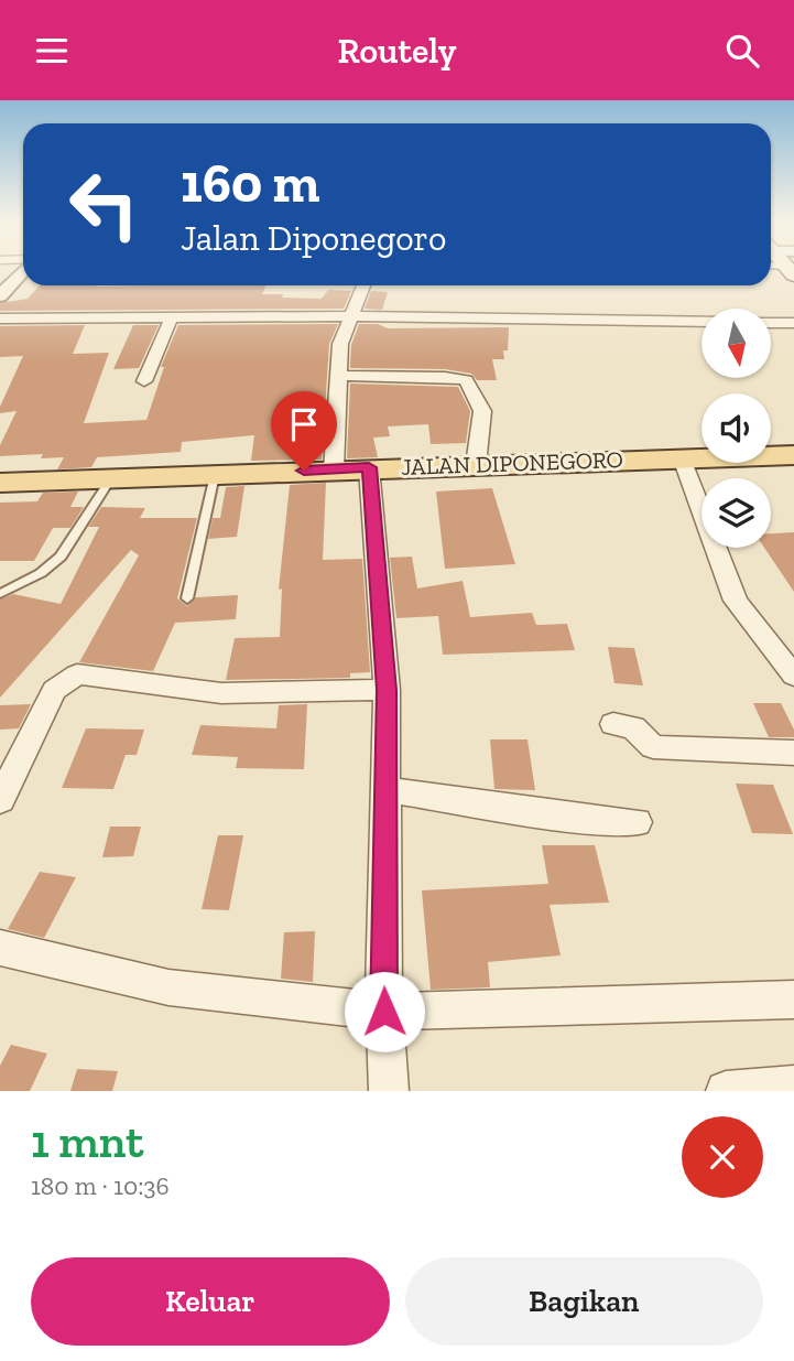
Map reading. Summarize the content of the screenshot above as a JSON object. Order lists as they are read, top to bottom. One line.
{"streets":{"main road":["JALAN DIPONEGORO"]},"north":"bottom","page":{"header":"Routely","turn":["160 m","Jalan Diponegoro"],"heading":["1 mnt","180 m · 10:36"],"buttons":["Keluar","Bagikan"]}}
